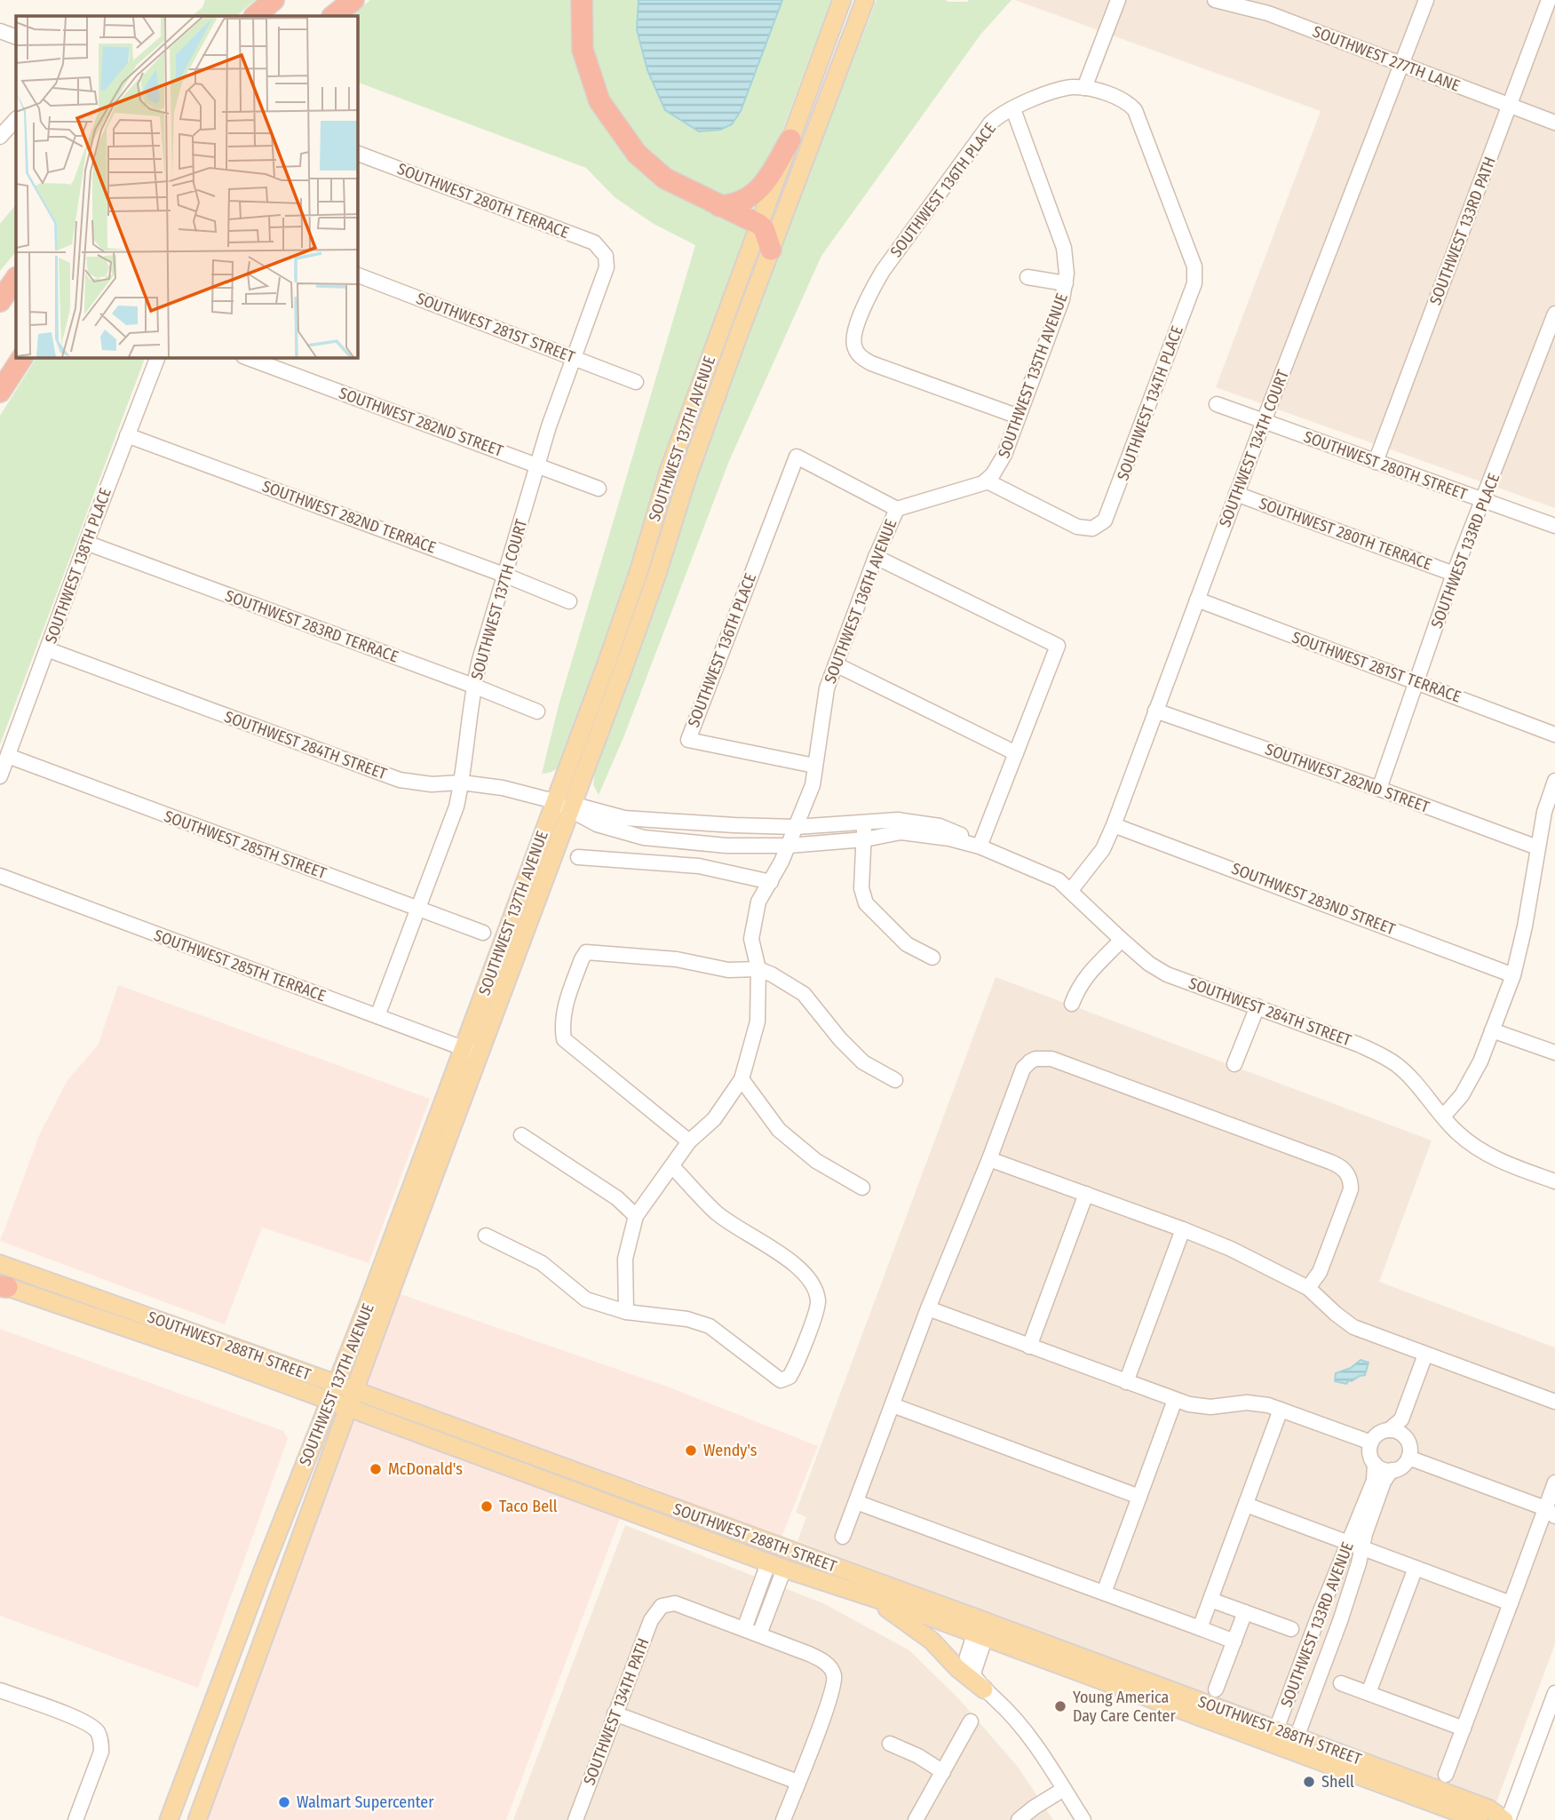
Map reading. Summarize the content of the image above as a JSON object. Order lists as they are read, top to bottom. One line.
{"streets":{"main road":["SOUTHWEST 137TH AVENUE","SOUTHWEST 288TH STREET"],"street":["SOUTHWEST 277TH LANE","SOUTHWEST 136TH PLACE","SOUTHWEST 280TH TERRACE","SOUTHWEST 133RD PATH","SOUTHWEST 281ST STREET","SOUTHWEST 135TH AVENUE","SOUTHWEST 134TH PLACE","SOUTHWEST 282ND STREET","SOUTHWEST 134TH COURT","SOUTHWEST 280TH STREET","SOUTHWEST 282ND TERRACE","SOUTHWEST 133RD PLACE","SOUTHWEST 138TH PLACE","SOUTHWEST 137TH COURT","SOUTHWEST 136TH AVENUE","SOUTHWEST 283RD TERRACE","SOUTHWEST 281ST TERRACE","SOUTHWEST 284TH STREET","SOUTHWEST 285TH STREET","SOUTHWEST 283ND STREET","SOUTHWEST 285TH TERRACE","SOUTHWEST 133RD AVENUE","SOUTHWEST 134TH PATH"]},"crossings":[["SOUTHWEST 277TH LANE","SOUTHWEST 133RD PATH"],["SOUTHWEST 277TH LANE","SOUTHWEST 134TH COURT"],["SOUTHWEST 136TH PLACE","SOUTHWEST 135TH AVENUE"],["SOUTHWEST 136TH PLACE","SOUTHWEST 134TH PLACE"],["SOUTHWEST 136TH PLACE","SOUTHWEST 136TH AVENUE"],["SOUTHWEST 280TH TERRACE","SOUTHWEST 134TH COURT"],["SOUTHWEST 280TH TERRACE","SOUTHWEST 133RD PLACE"],["SOUTHWEST 280TH TERRACE","SOUTHWEST 137TH COURT"],["SOUTHWEST 133RD PATH","SOUTHWEST 280TH STREET"],["SOUTHWEST 281ST STREET","SOUTHWEST 137TH COURT"],["SOUTHWEST 135TH AVENUE","SOUTHWEST 134TH PLACE"],["SOUTHWEST 282ND STREET","SOUTHWEST 134TH COURT"],["SOUTHWEST 282ND STREET","SOUTHWEST 133RD PLACE"],["SOUTHWEST 282ND STREET","SOUTHWEST 137TH COURT"],["SOUTHWEST 137TH AVENUE","SOUTHWEST 284TH STREET"],["SOUTHWEST 137TH AVENUE","SOUTHWEST 285TH TERRACE"],["SOUTHWEST 137TH AVENUE","SOUTHWEST 288TH STREET"],["SOUTHWEST 134TH COURT","SOUTHWEST 280TH STREET"],["SOUTHWEST 134TH COURT","SOUTHWEST 281ST TERRACE"],["SOUTHWEST 134TH COURT","SOUTHWEST 284TH STREET"],["SOUTHWEST 134TH COURT","SOUTHWEST 283ND STREET"],["SOUTHWEST 280TH STREET","SOUTHWEST 133RD PLACE"],["SOUTHWEST 282ND TERRACE","SOUTHWEST 138TH PLACE"],["SOUTHWEST 282ND TERRACE","SOUTHWEST 137TH COURT"],["SOUTHWEST 133RD PLACE","SOUTHWEST 281ST TERRACE"],["SOUTHWEST 138TH PLACE","SOUTHWEST 283RD TERRACE"],["SOUTHWEST 138TH PLACE","SOUTHWEST 284TH STREET"],["SOUTHWEST 138TH PLACE","SOUTHWEST 285TH STREET"],["SOUTHWEST 137TH COURT","SOUTHWEST 283RD TERRACE"],["SOUTHWEST 137TH COURT","SOUTHWEST 284TH STREET"],["SOUTHWEST 137TH COURT","SOUTHWEST 285TH STREET"],["SOUTHWEST 137TH COURT","SOUTHWEST 285TH TERRACE"],["SOUTHWEST 136TH AVENUE","SOUTHWEST 284TH STREET"],["SOUTHWEST 288TH STREET","SOUTHWEST 133RD AVENUE"]],"places":["Wendy's","McDonald's","Taco Bell","Young America Day Care Center","Shell","Walmart Supercenter"]}
